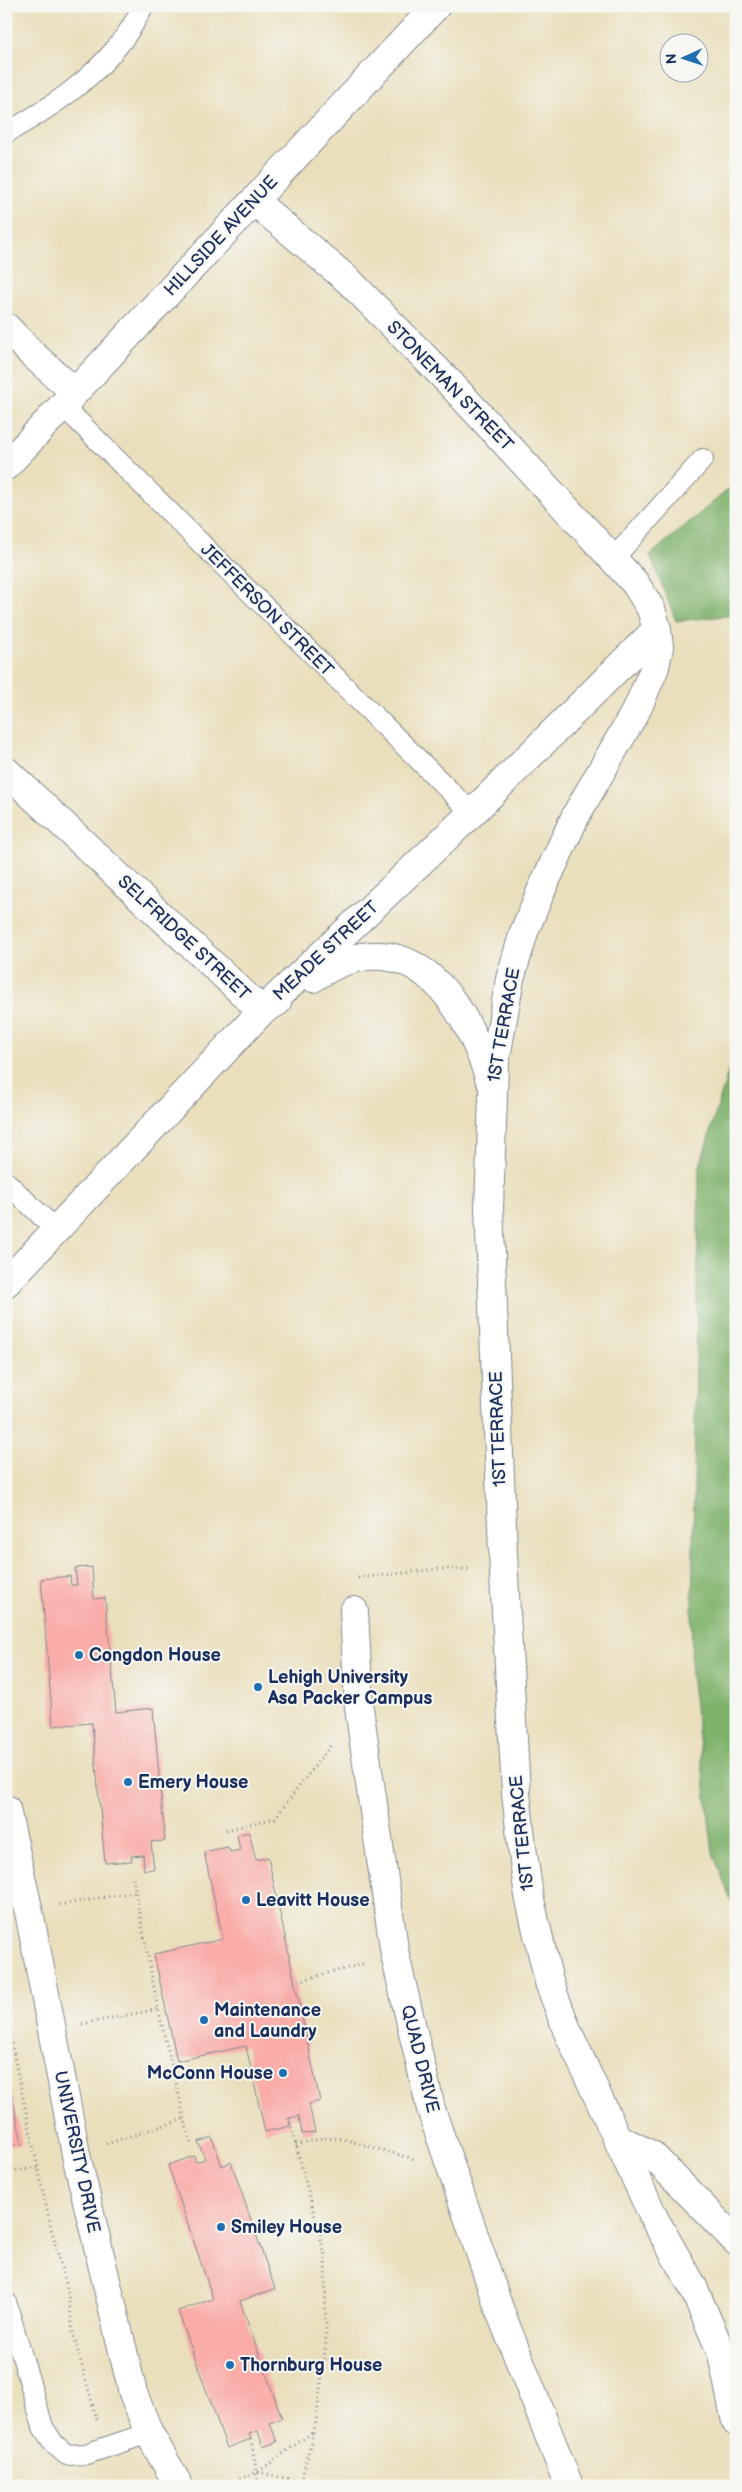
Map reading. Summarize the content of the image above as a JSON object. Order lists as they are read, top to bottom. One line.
{"streets":{"street":["HILLSIDE AVENUE","STONEMAN STREET","SELFRIDGE STREET","MEADE STREET","1ST TERRACE","QUAD DRIVE","UNIVERSITY DRIVE"],"lane":["JEFFERSON STREET"]},"crossings":[["HILLSIDE AVENUE","STONEMAN STREET"],["HILLSIDE AVENUE","JEFFERSON STREET"],["STONEMAN STREET","1ST TERRACE"],["JEFFERSON STREET","MEADE STREET"],["SELFRIDGE STREET","MEADE STREET"],["SELFRIDGE STREET","1ST TERRACE"],["MEADE STREET","1ST TERRACE"]],"places":["Congdon House","Lehigh University Asa Packer Campus","Emery House","Leavitt House","Maintenance and Laundry","McConn House","Smiley House","Thornburg House"],"north":"left"}
